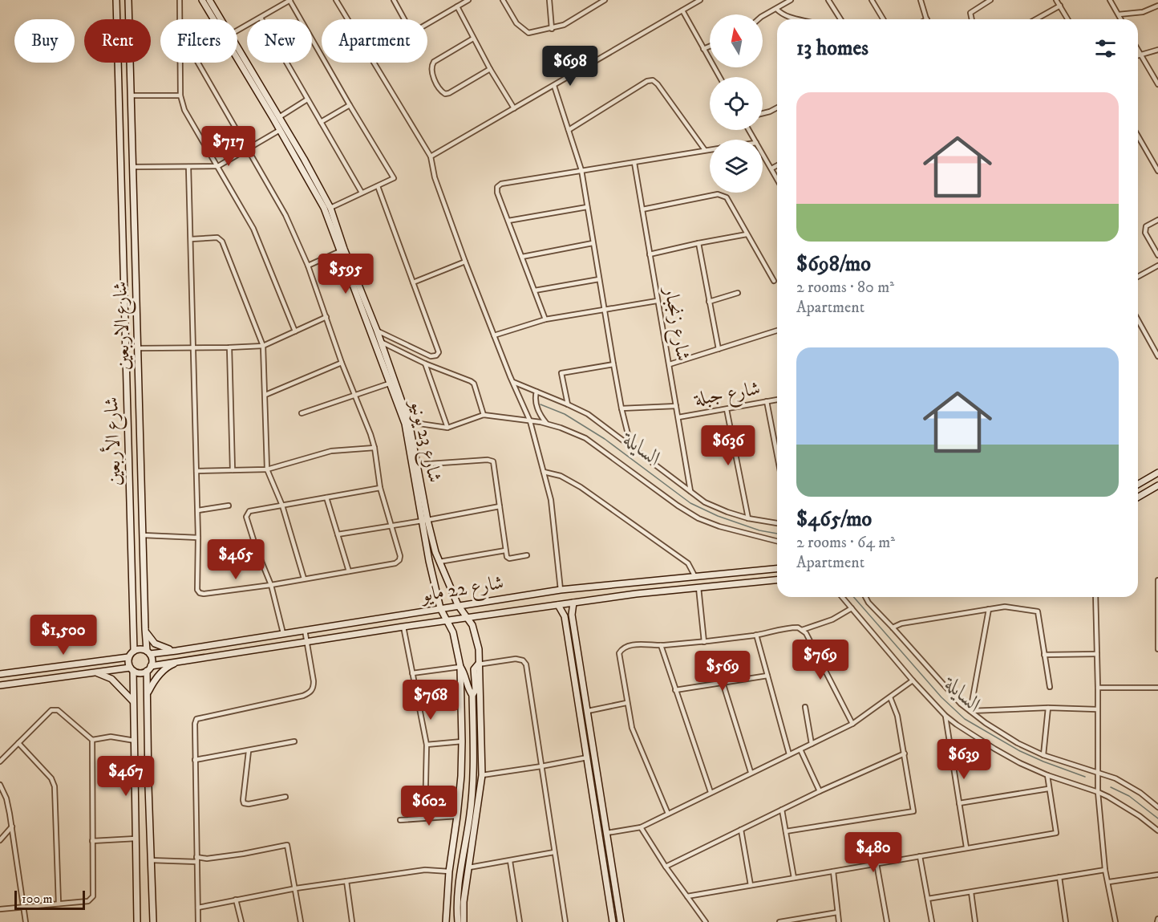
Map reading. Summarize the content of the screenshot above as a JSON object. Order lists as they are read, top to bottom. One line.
{"streets":{"main road":["شارع الاربعين","شارع الأربعين","شارع 23 يونيو","شارع 22 مايو"],"street":["شارع زنجبار","شارع جبلة"]},"crossings":[["شارع زنجبار","شارع جبلة"],["شارع الاربعين","شارع الأربعين"],["شارع الاربعين","شارع 22 مايو"],["شارع الأربعين","شارع 22 مايو"],["شارع 23 يونيو","شارع 22 مايو"]],"water":["السايلة"],"scale_bar":"100 m","north":"top","page":{"chip":["Buy","Rent","Filters","New","Apartment"],"heading":"13 homes","price":["$698","$717","$595","$636","$465","$1,500","$769","$569","$768","$639","$467","$602","$480"],"list":[{"name":"$698/mo","note":"2 rooms · 80 m² · Apartment"},{"name":"$465/mo","note":"2 rooms · 64 m² · Apartment"}],"scale":"100 m"}}
